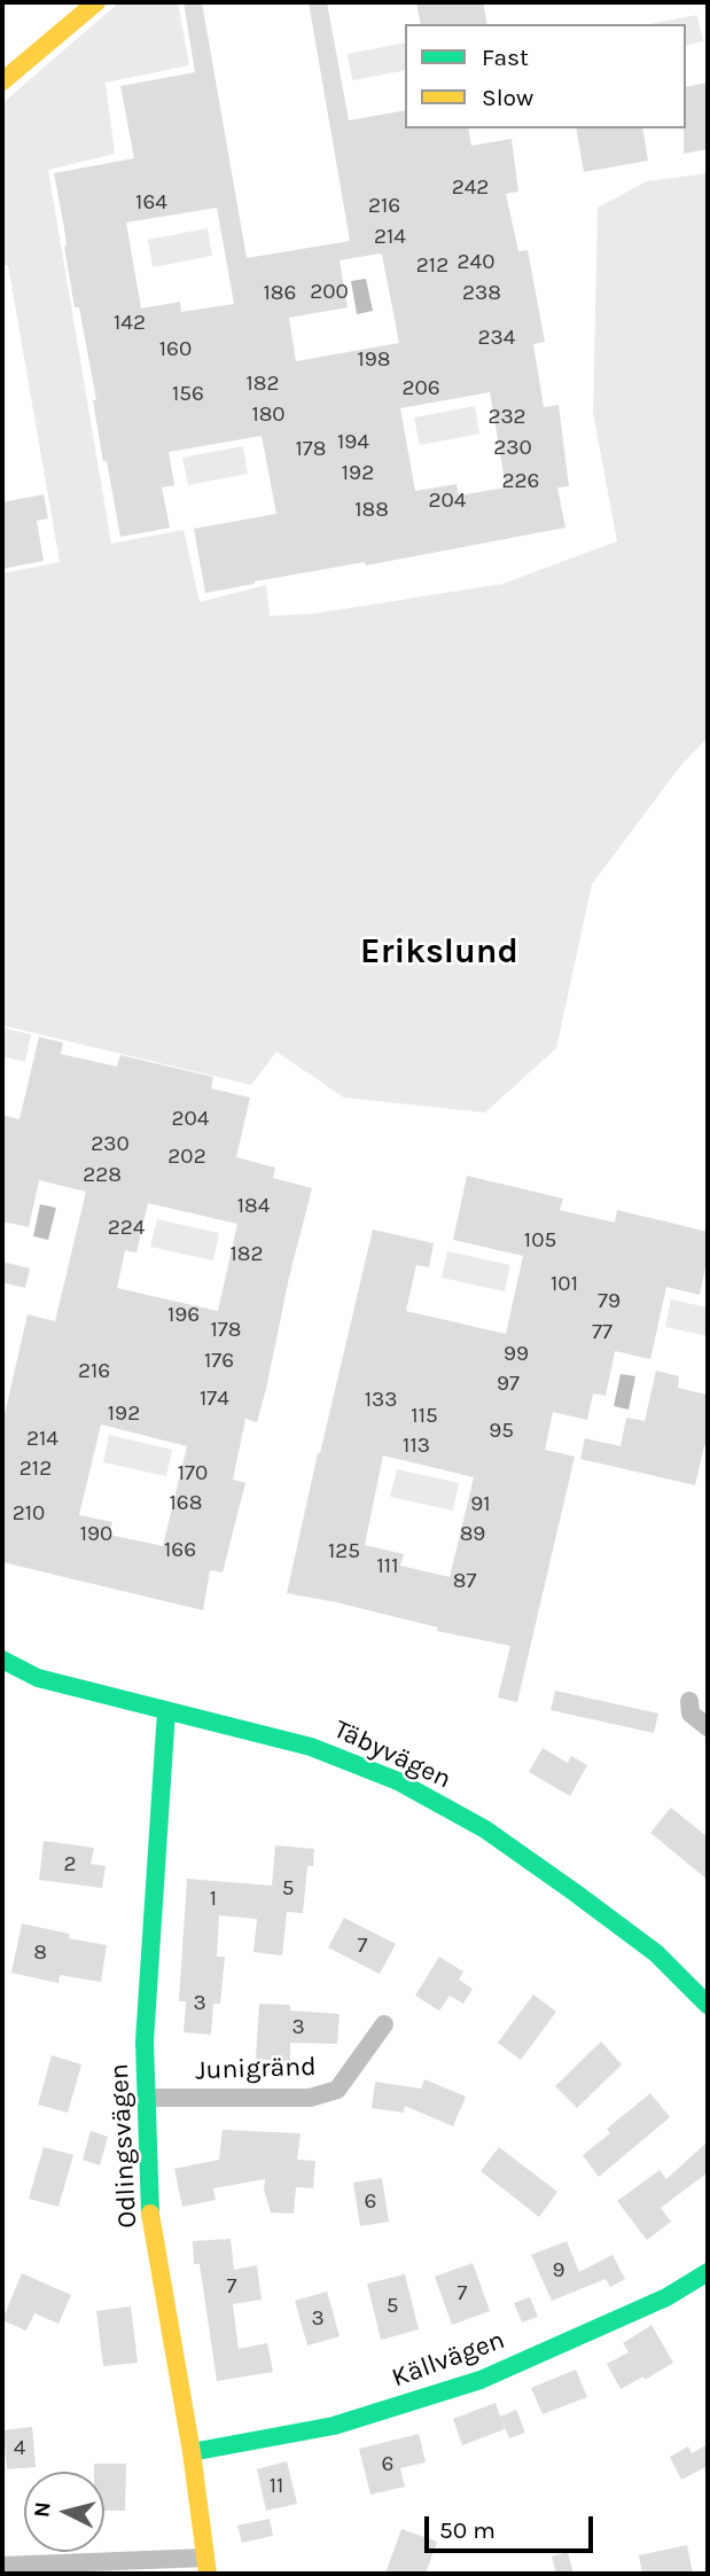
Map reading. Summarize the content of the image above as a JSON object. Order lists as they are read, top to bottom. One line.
{"streets":{"street":["Täbyvägen","Junigränd","Odlingsvägen","Källvägen"]},"crossings":[["Täbyvägen","Odlingsvägen"],["Junigränd","Odlingsvägen"],["Odlingsvägen","Källvägen"]],"districts":["Erikslund"],"house_numbers":["242","164","216","214","240","212","200","186","238","142","234","160","198","182","206","156","180","232","194","230","178","192","226","204","188","204","230","202","228","184","224","105","182","101","79","196","178","77","99","176","216","97","174","133","192","115","95","214","113","212","170","168","91","210","190","89","166","125","111","87","2","5","1","7","8","3","3","6","9","7","7","5","3","4","6","11"],"legend":["Fast","Slow"],"scale_bar":"50 m","north":"left"}
